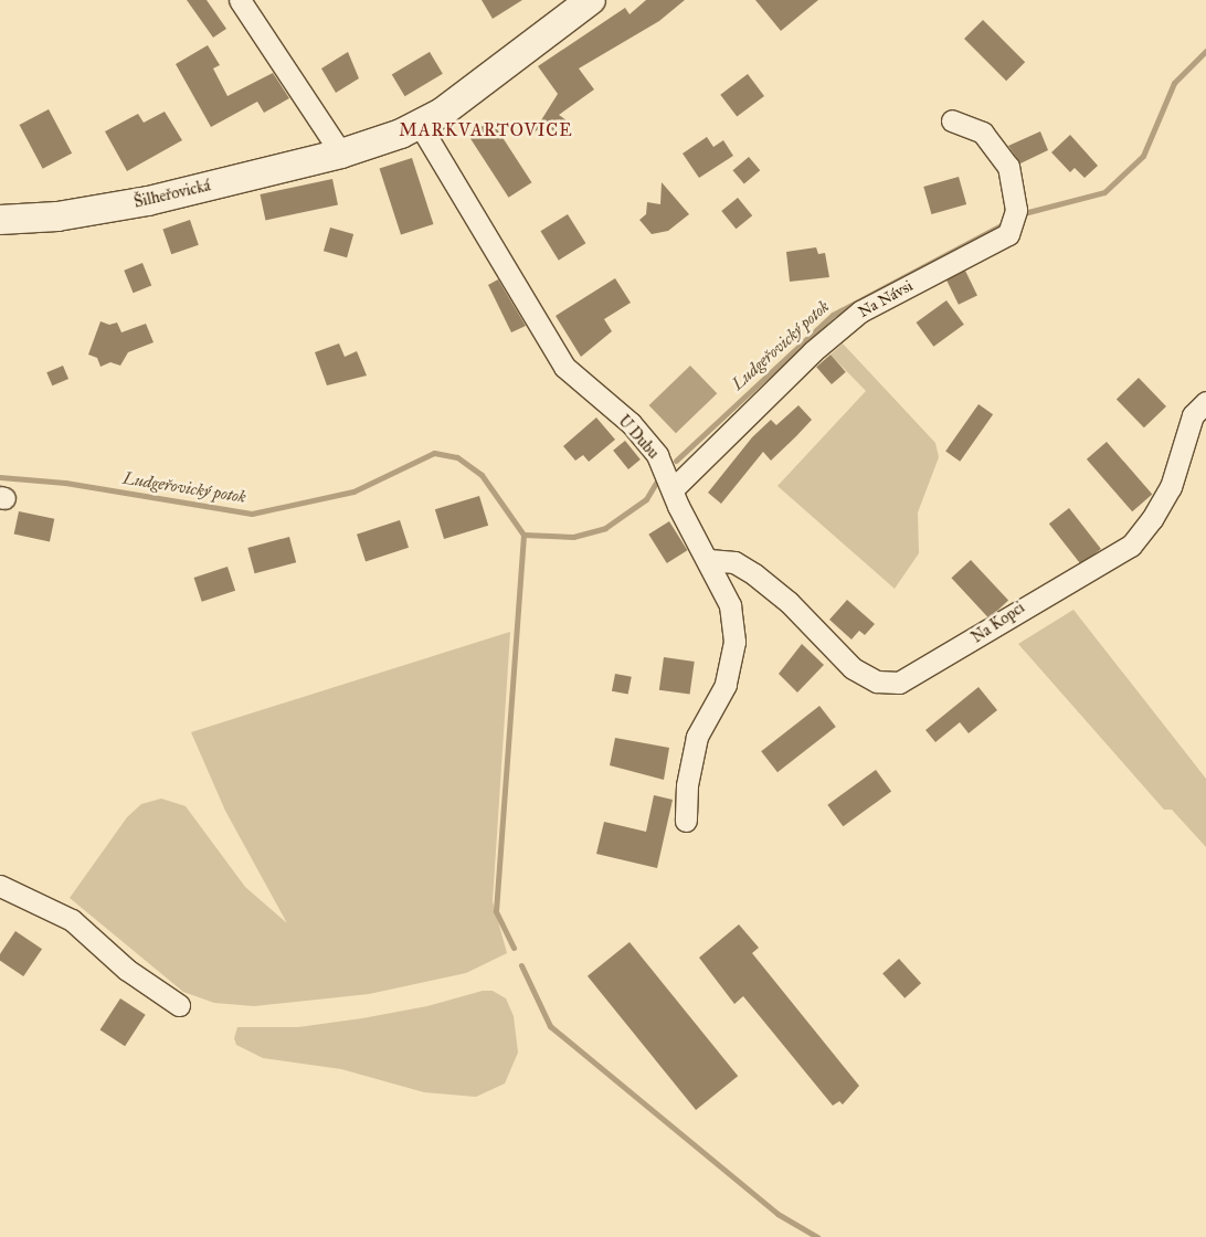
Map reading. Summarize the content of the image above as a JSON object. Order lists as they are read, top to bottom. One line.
{"streets":{"street":["Šilheřovická","Na Návsi","U Dubu","Na Kopci"]},"crossings":[["Šilheřovická","U Dubu"],["Na Návsi","U Dubu"],["U Dubu","Na Kopci"]],"districts":["MARKVARTOVICE"],"water":["Ludgeřovický potok"]}
